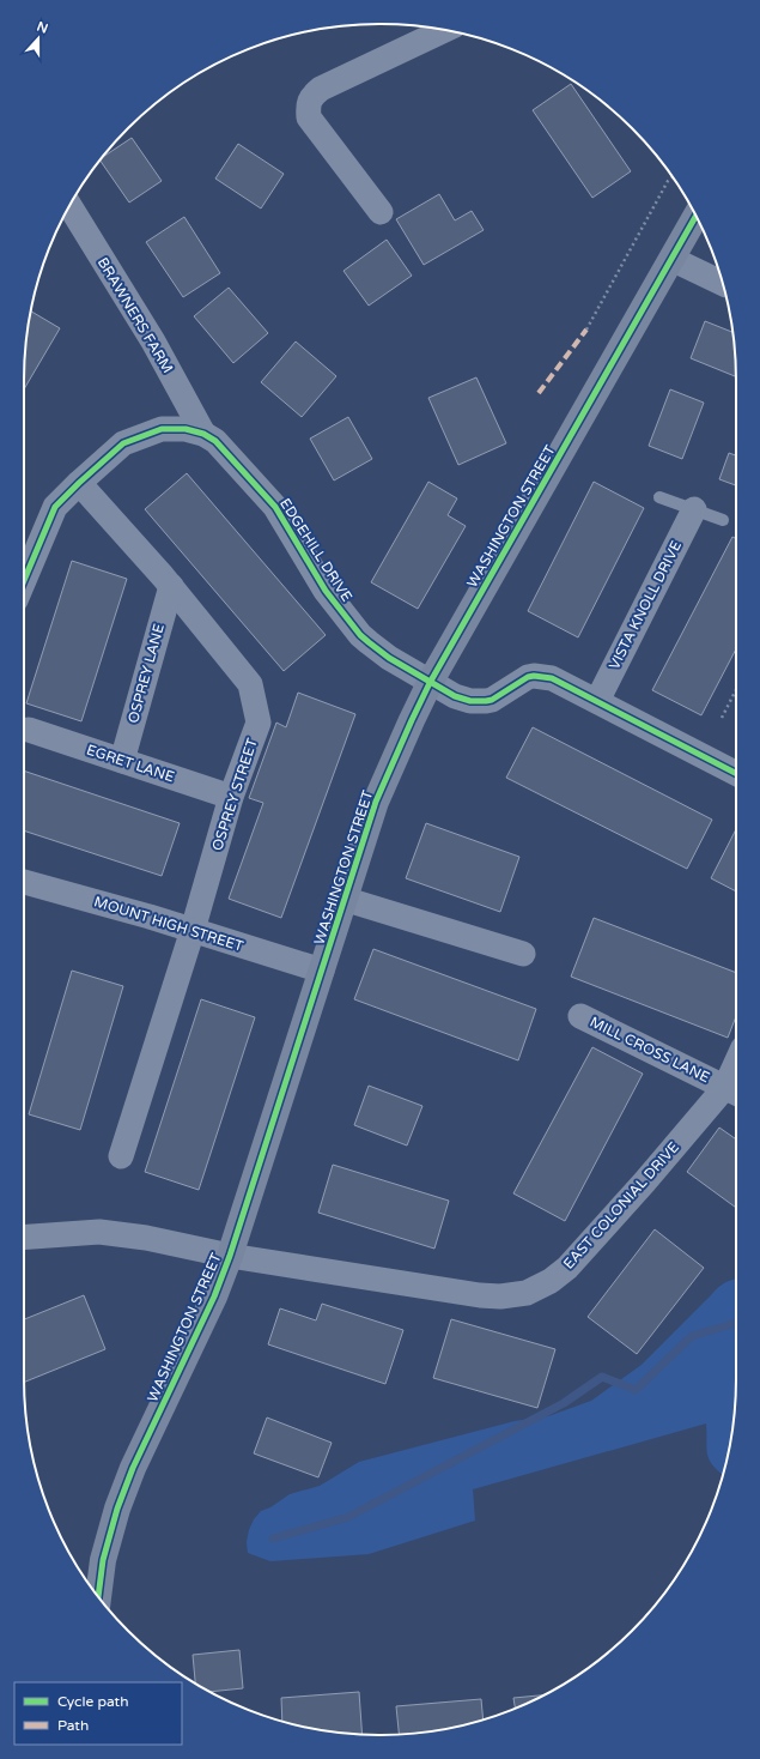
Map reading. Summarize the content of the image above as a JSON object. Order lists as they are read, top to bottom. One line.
{"streets":{"street":["BRAWNERS FARM","WASHINGTON STREET","EDGEHILL DRIVE","VISTA KNOLL DRIVE","OSPREY LANE","EGRET LANE","OSPREY STREET","MOUNT HIGH STREET","MILL CROSS LANE","EAST COLONIAL DRIVE"]},"crossings":[["BRAWNERS FARM","EDGEHILL DRIVE"],["WASHINGTON STREET","EDGEHILL DRIVE"],["WASHINGTON STREET","MOUNT HIGH STREET"],["WASHINGTON STREET","EAST COLONIAL DRIVE"],["EDGEHILL DRIVE","VISTA KNOLL DRIVE"],["EDGEHILL DRIVE","OSPREY STREET"],["OSPREY LANE","EGRET LANE"],["OSPREY LANE","OSPREY STREET"],["EGRET LANE","OSPREY STREET"],["OSPREY STREET","MOUNT HIGH STREET"],["MILL CROSS LANE","EAST COLONIAL DRIVE"]],"legend":["Cycle path","Path"],"north":"top"}
